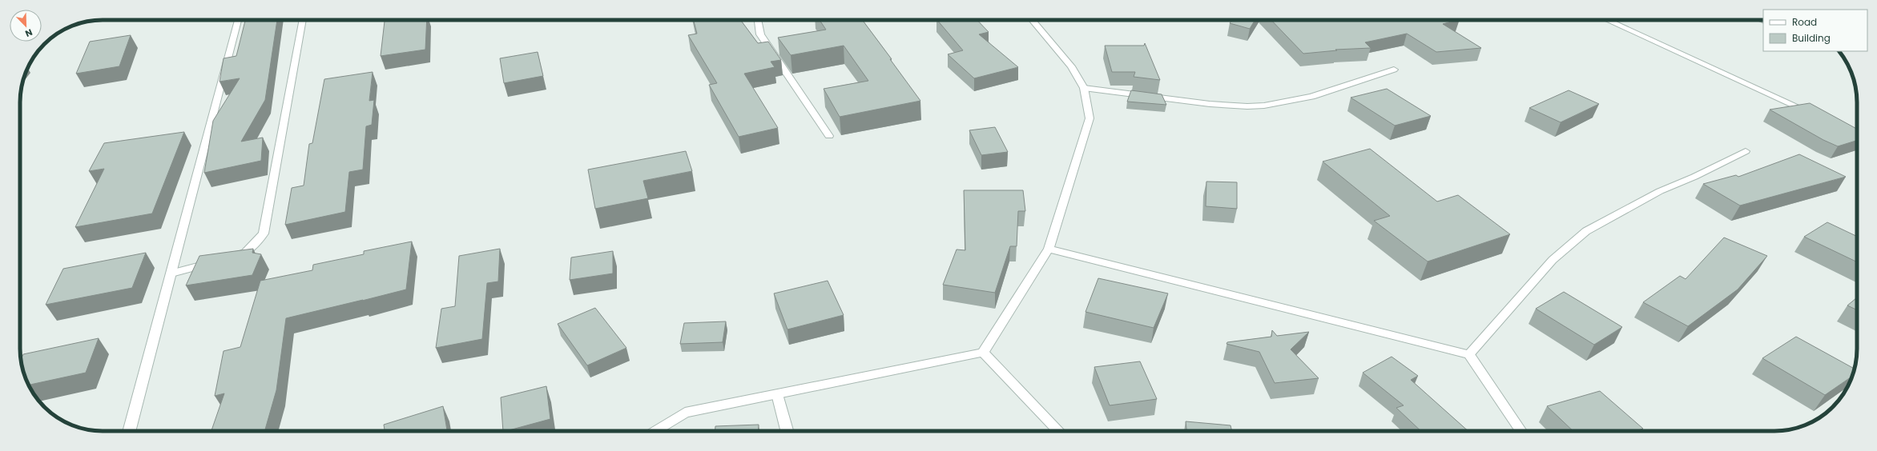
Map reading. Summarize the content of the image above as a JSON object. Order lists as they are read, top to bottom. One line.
{"legend":["Road","Building"],"north":"bottom right"}
